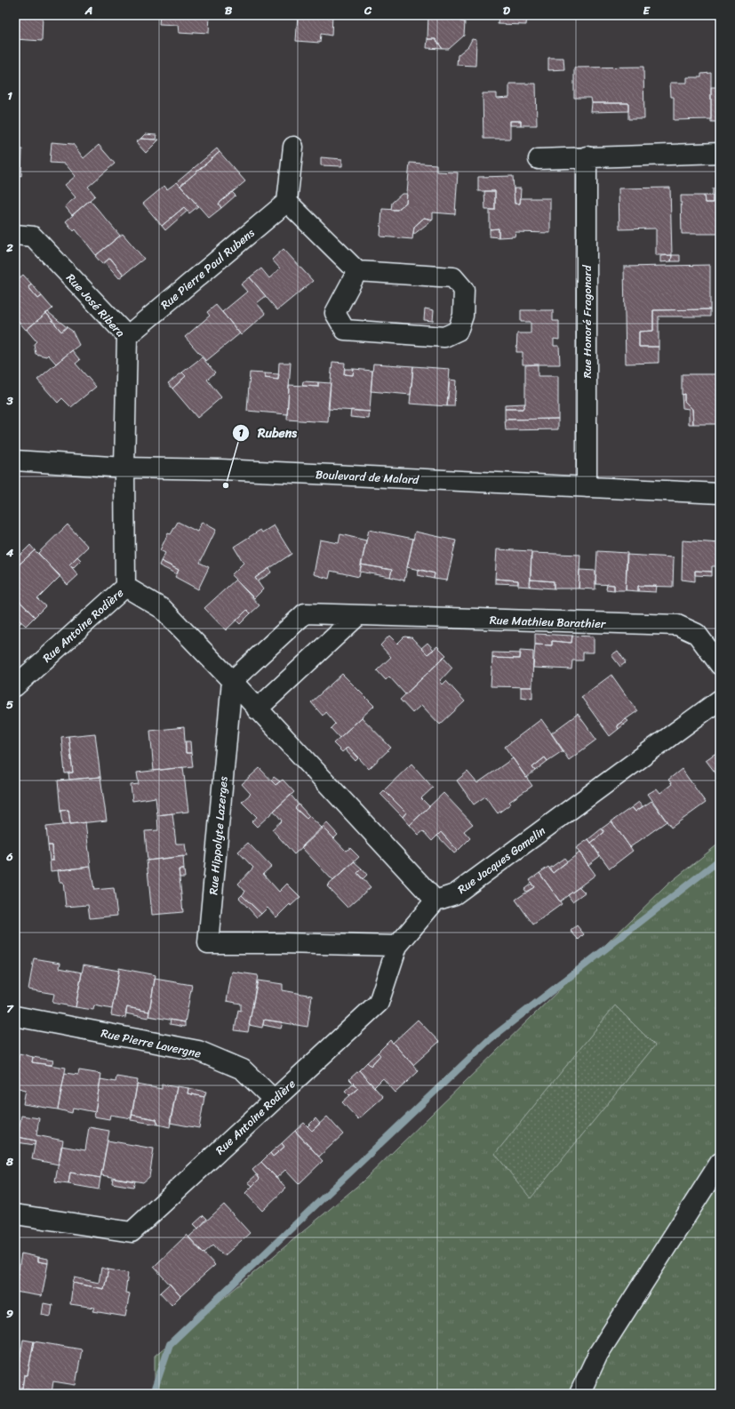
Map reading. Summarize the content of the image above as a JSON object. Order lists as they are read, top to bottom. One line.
{"streets":{"street":["Rue Pierre Paul Rubens","Rue José Ribera","Rue Honoré Fragonard","Boulevard de Malard","Rue Mathieu Barathier","Rue Antoine Rodière","Rue Hippolyte Lazerges","Rue Jacques Gamelin","Rue Pierre Lavergne"]},"crossings":[["Rue Pierre Paul Rubens","Rue José Ribera"],["Rue José Ribera","Boulevard de Malard"],["Rue José Ribera","Rue Antoine Rodière"],["Rue Honoré Fragonard","Boulevard de Malard"],["Boulevard de Malard","Rue Antoine Rodière"],["Rue Mathieu Barathier","Rue Hippolyte Lazerges"],["Rue Antoine Rodière","Rue Hippolyte Lazerges"],["Rue Antoine Rodière","Rue Jacques Gamelin"],["Rue Antoine Rodière","Rue Pierre Lavergne"]],"places":["Rubens"],"grid":{"columns":["A","B","C","D","E"],"rows":["1","2","3","4","5","6","7","8","9"]}}
